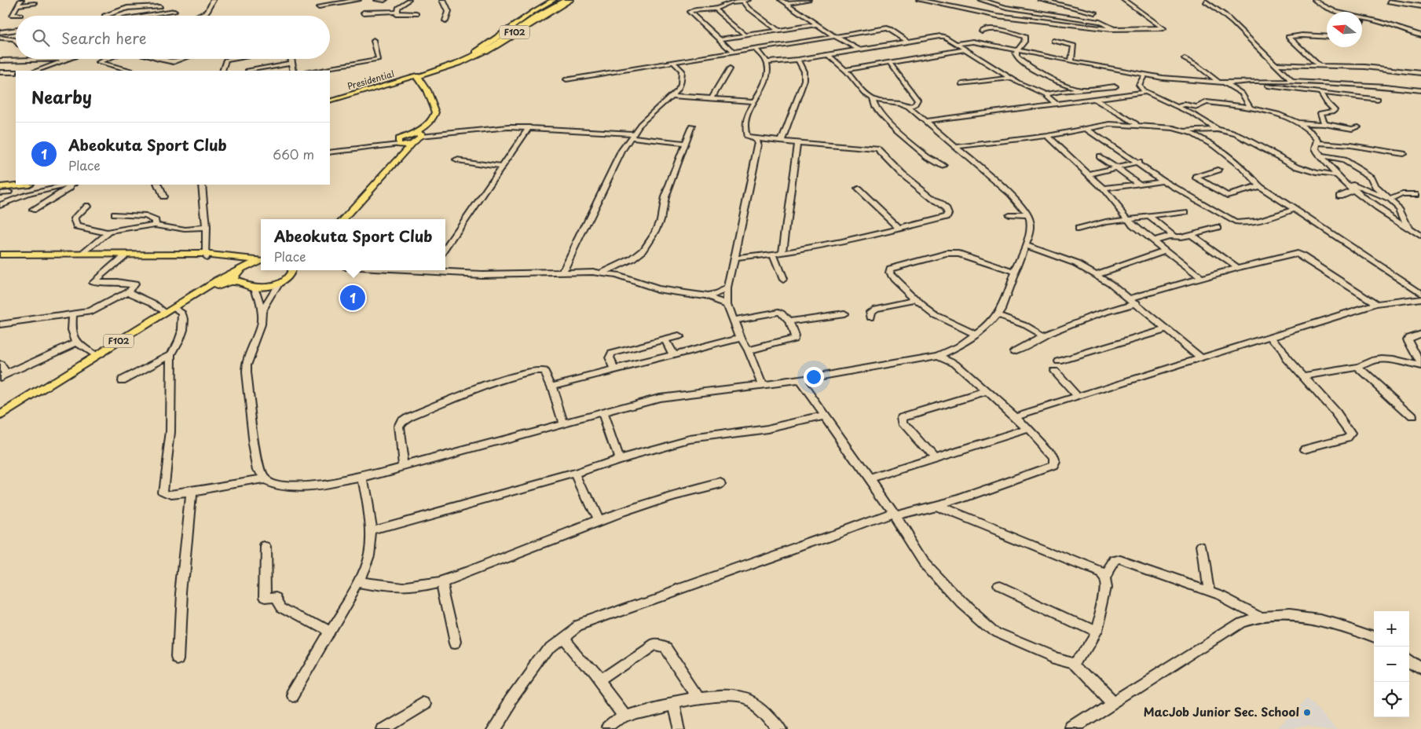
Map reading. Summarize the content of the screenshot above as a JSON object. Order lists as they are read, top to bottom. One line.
{"streets":{"highway":["F102"],"main road":["Presidential"]},"crossings":[["F102","Presidential"]],"places":["MacJob Junior Sec. School"],"north":"left","page":{"search":"Search here","heading":"Nearby","list":[{"mark":"1","name":"Abeokuta Sport Club","note":"Place","value":"660 m"}],"popup":["Abeokuta Sport Club","Place"],"pins":"1","map_buttons":["+","−"]}}
